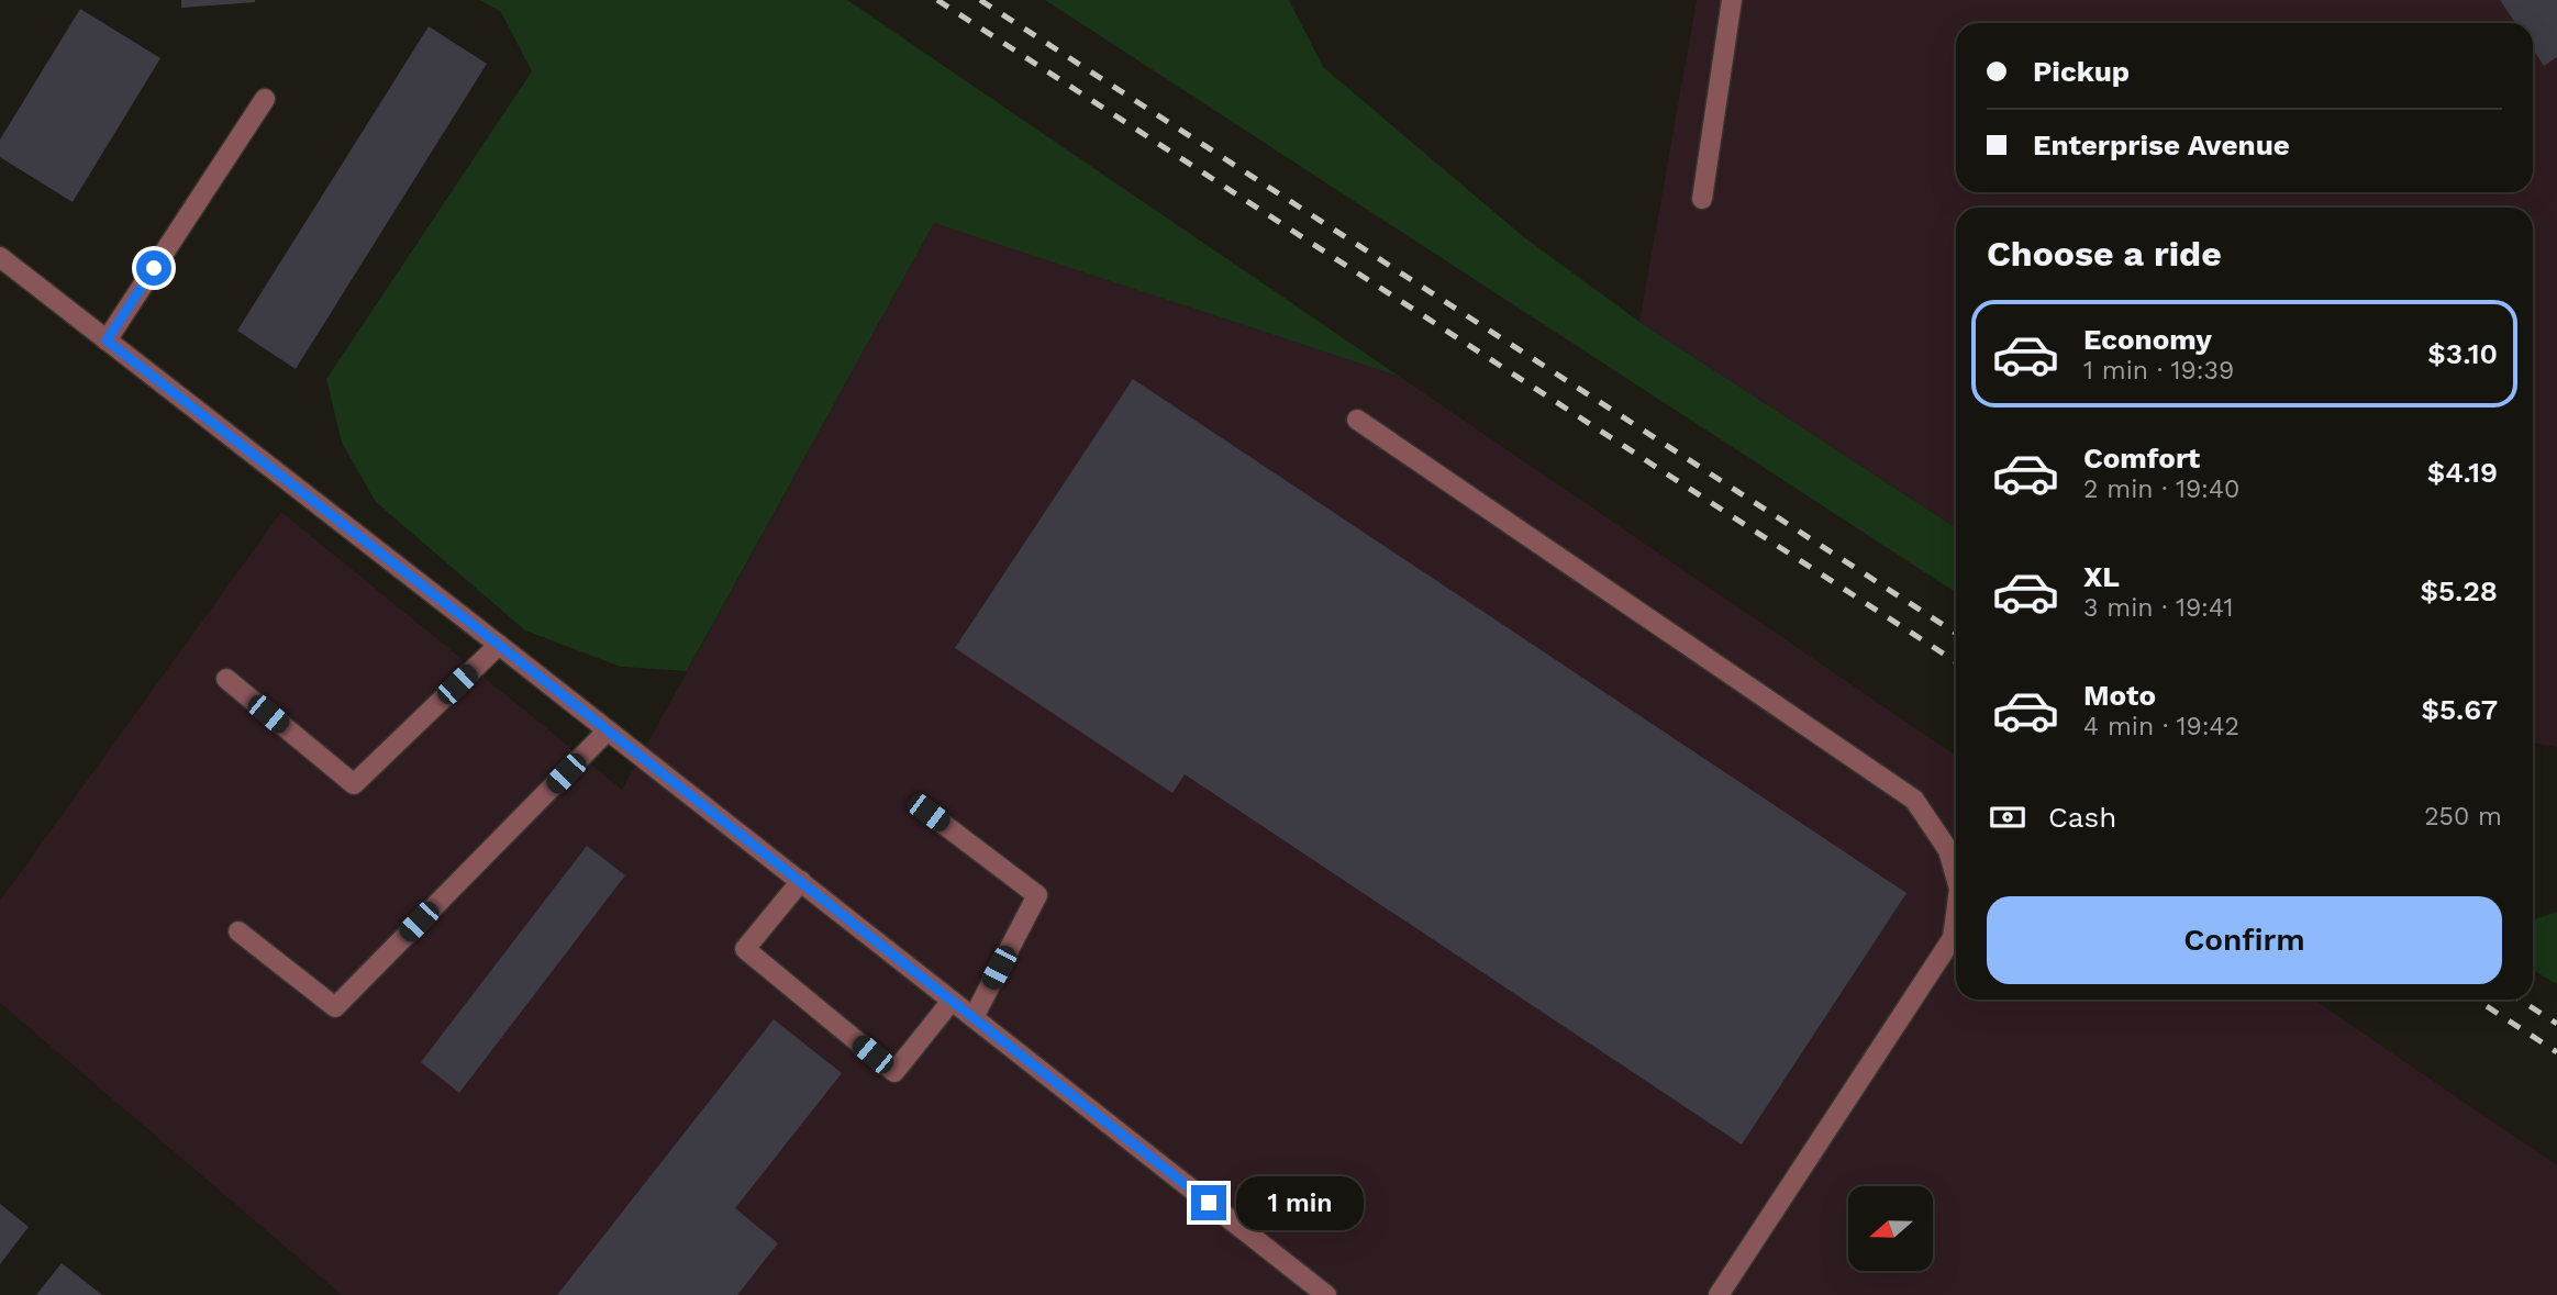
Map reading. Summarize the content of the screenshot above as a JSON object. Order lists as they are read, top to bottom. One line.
{"north":"left","page":{"banner":["Pickup","Enterprise Avenue"],"heading":"Choose a ride","list":[{"name":"Economy","note":"1 min · 19:39","value":"$3.10"},{"name":"Comfort","note":"2 min · 19:40","value":"$4.19"},{"name":"XL","note":"3 min · 19:41","value":"$5.28"},{"name":"Moto","note":"4 min · 19:42","value":"$5.67"}],"pay":["Cash","250 m"],"buttons":"Confirm","bubble":"1 min"}}
